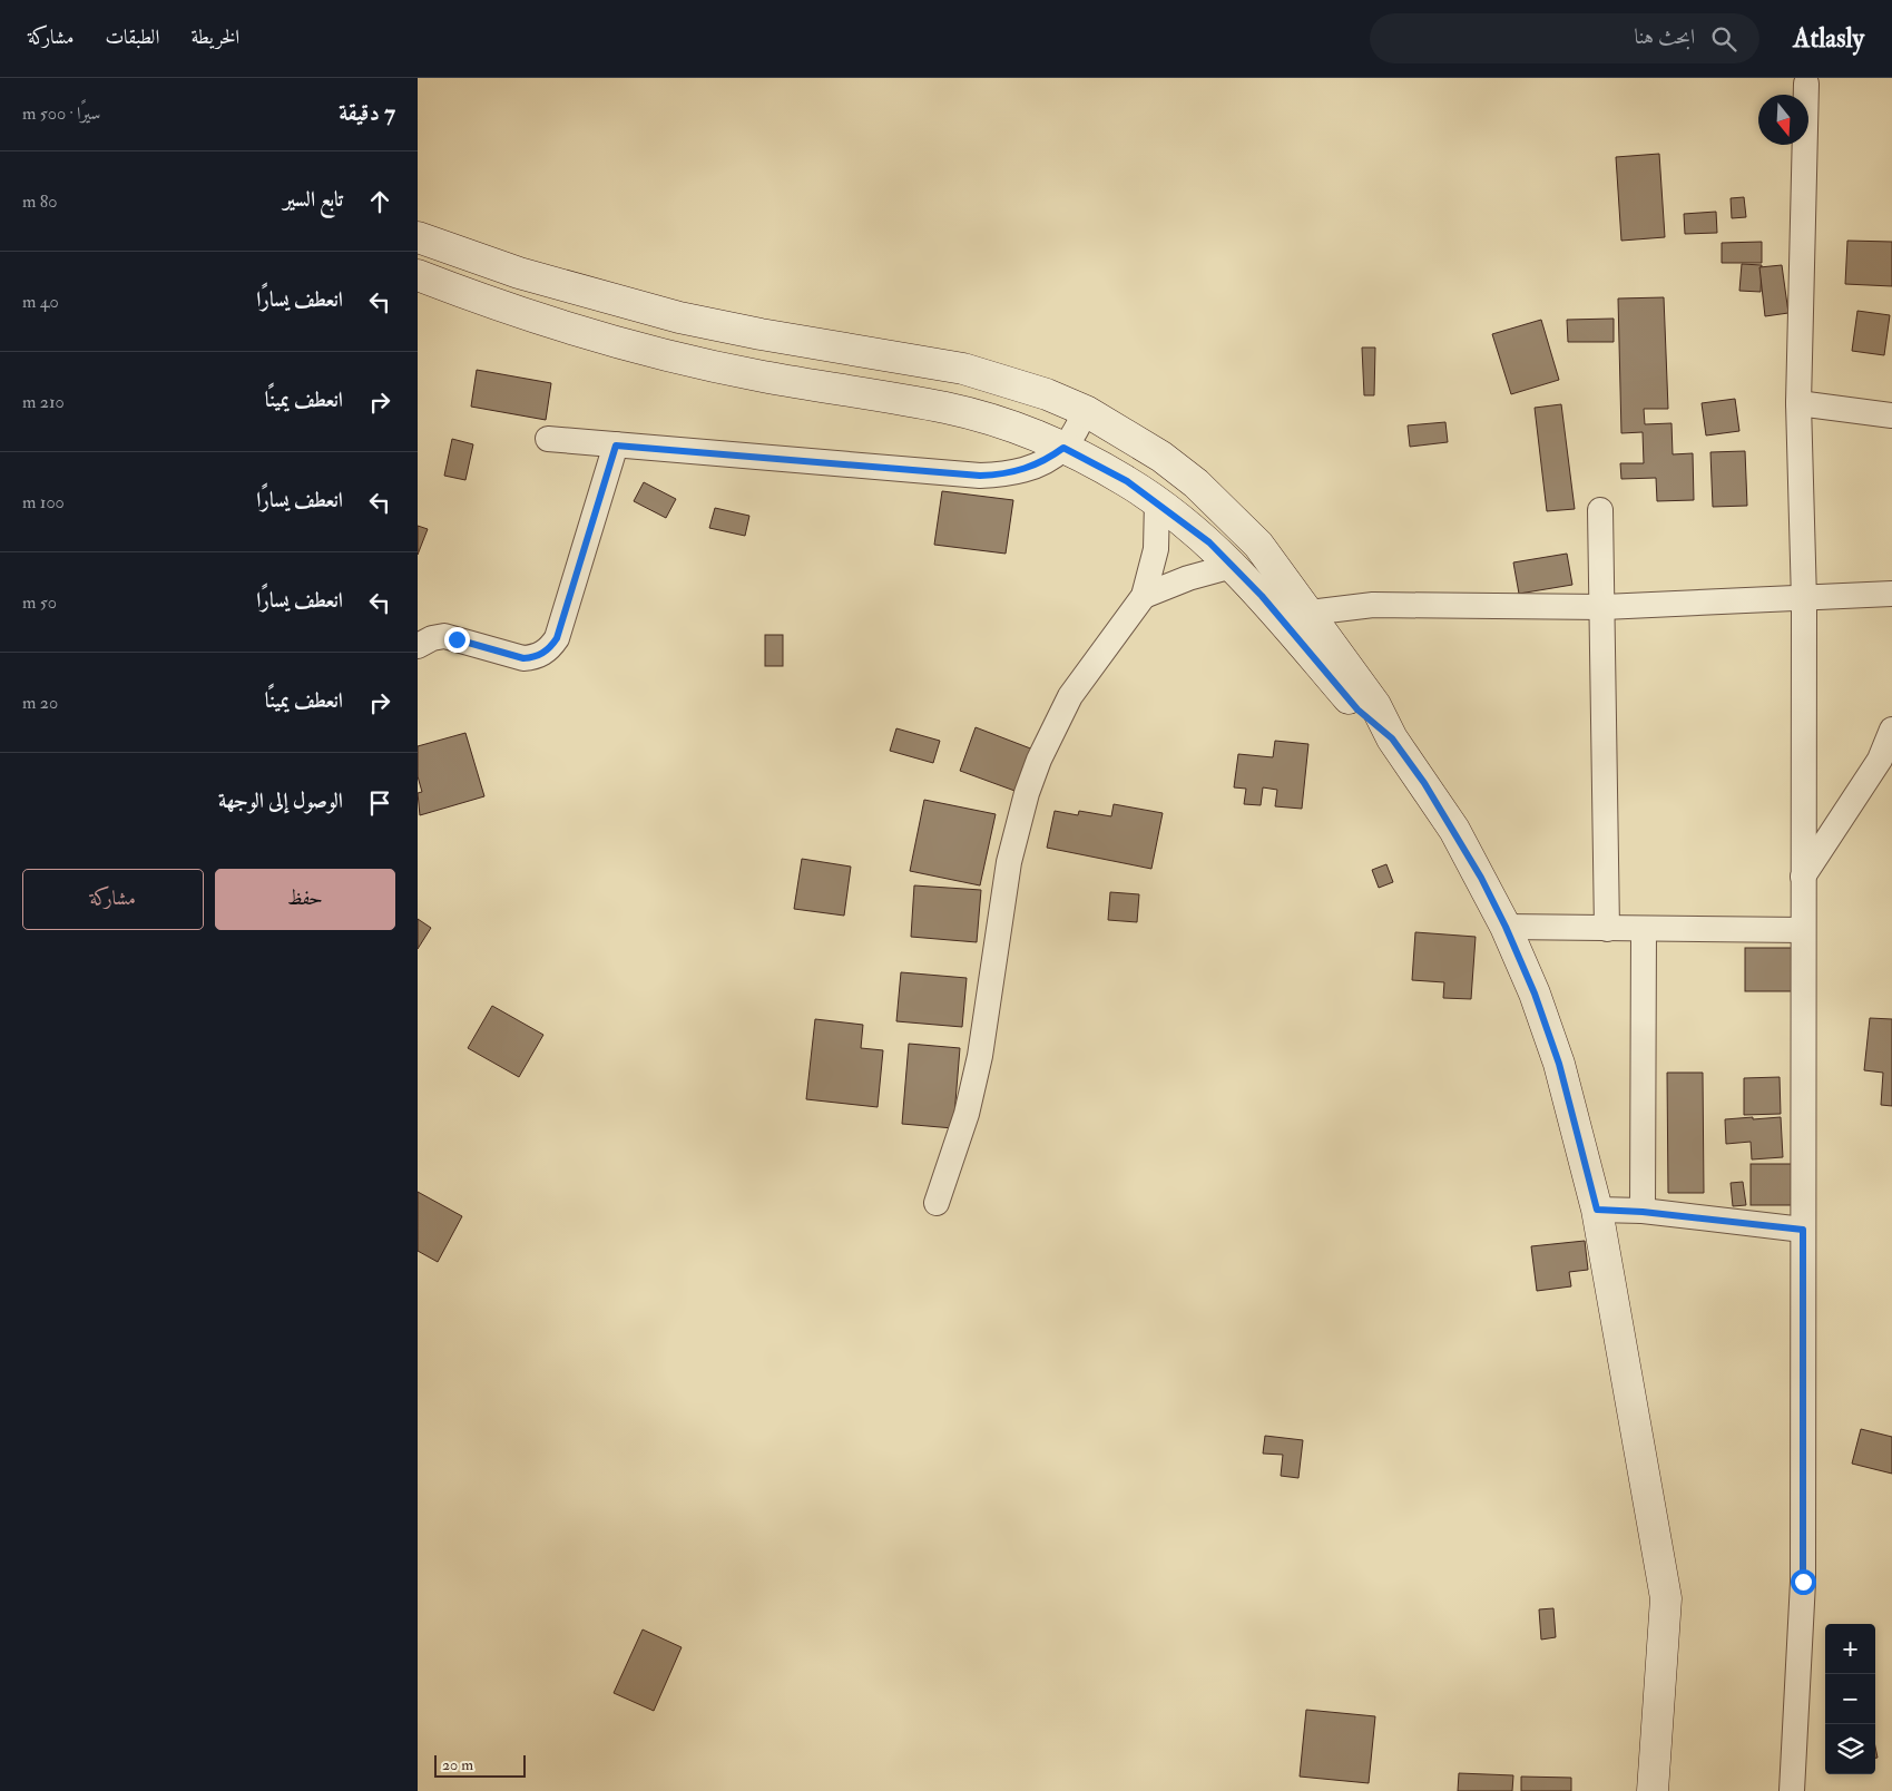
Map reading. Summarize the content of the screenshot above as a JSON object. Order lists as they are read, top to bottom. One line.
{"scale_bar":"20 m","north":"bottom","page":{"header":"Atlasly","search":"ابحث هنا","nav":["الخريطة","الطبقات","مشاركة"],"heading":["7 دقيقة","سيرًا · 500 m"],"list":[["تابع السير","80 m"],["انعطف يسارًا","40 m"],["انعطف يمينًا","210 m"],["انعطف يسارًا","100 m"],["انعطف يسارًا","50 m"],["انعطف يمينًا","20 m"],"الوصول إلى الوجهة"],"buttons":["حفظ","مشاركة"],"map_buttons":["+","−"],"scale":"20 m"}}
